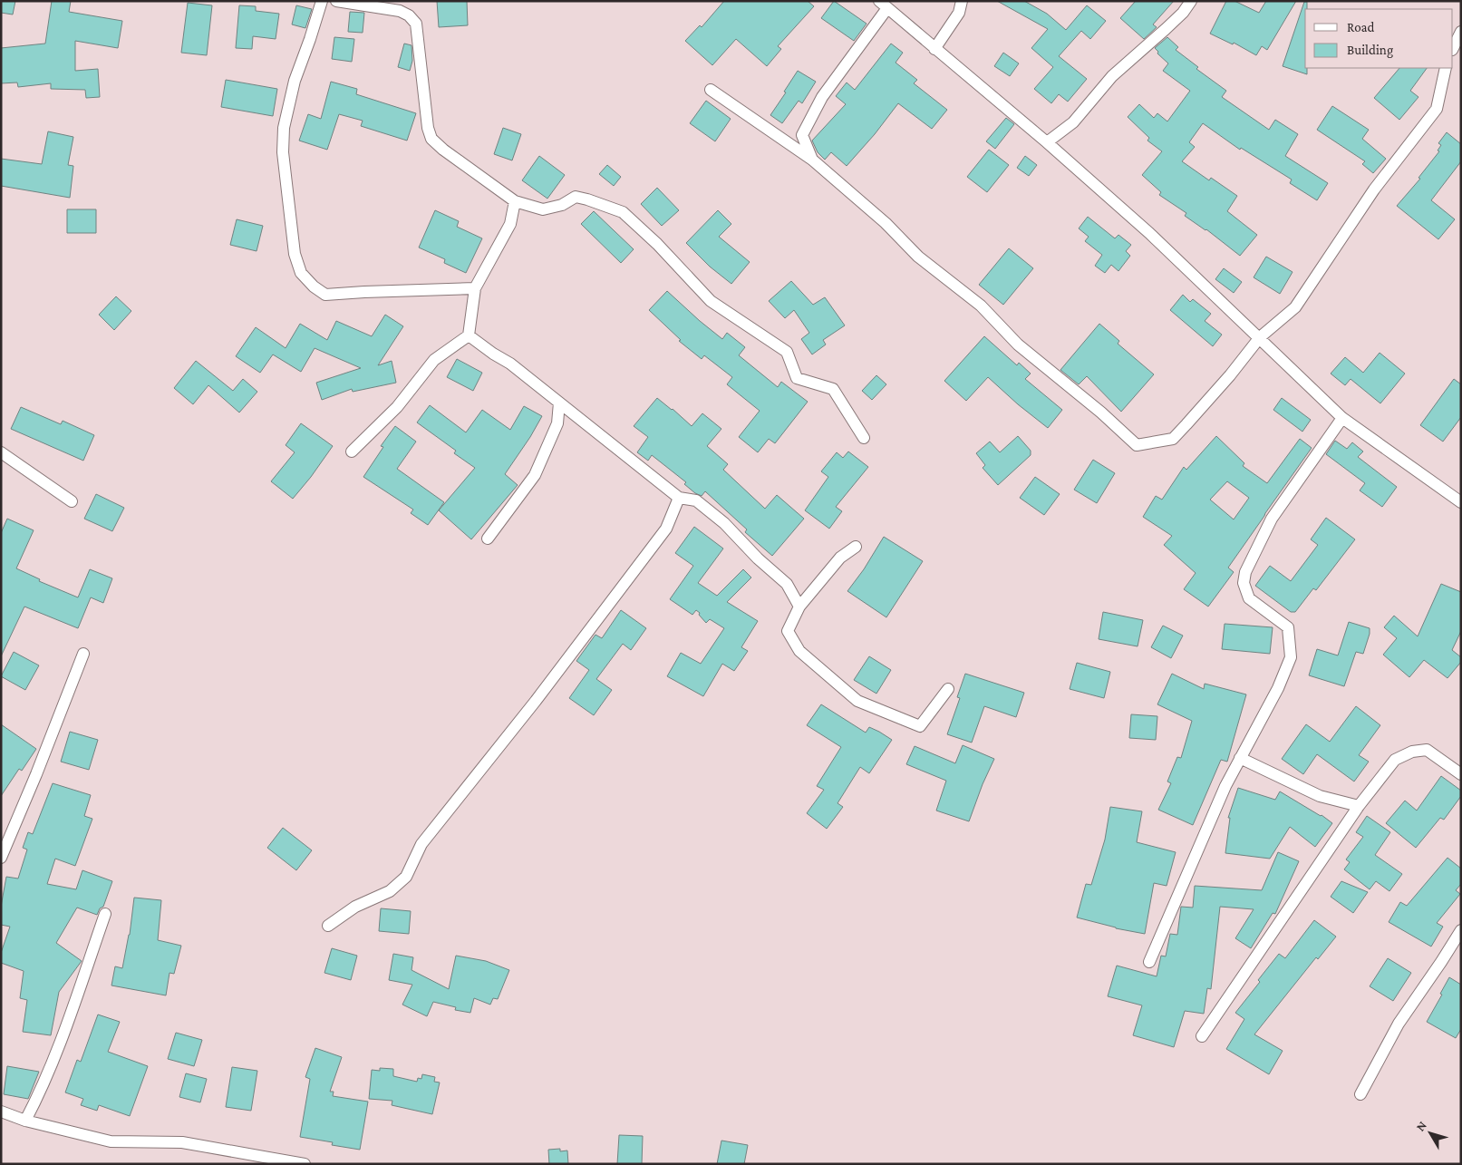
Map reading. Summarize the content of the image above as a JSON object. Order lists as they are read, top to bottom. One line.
{"legend":["Road","Building"],"north":"top left"}
